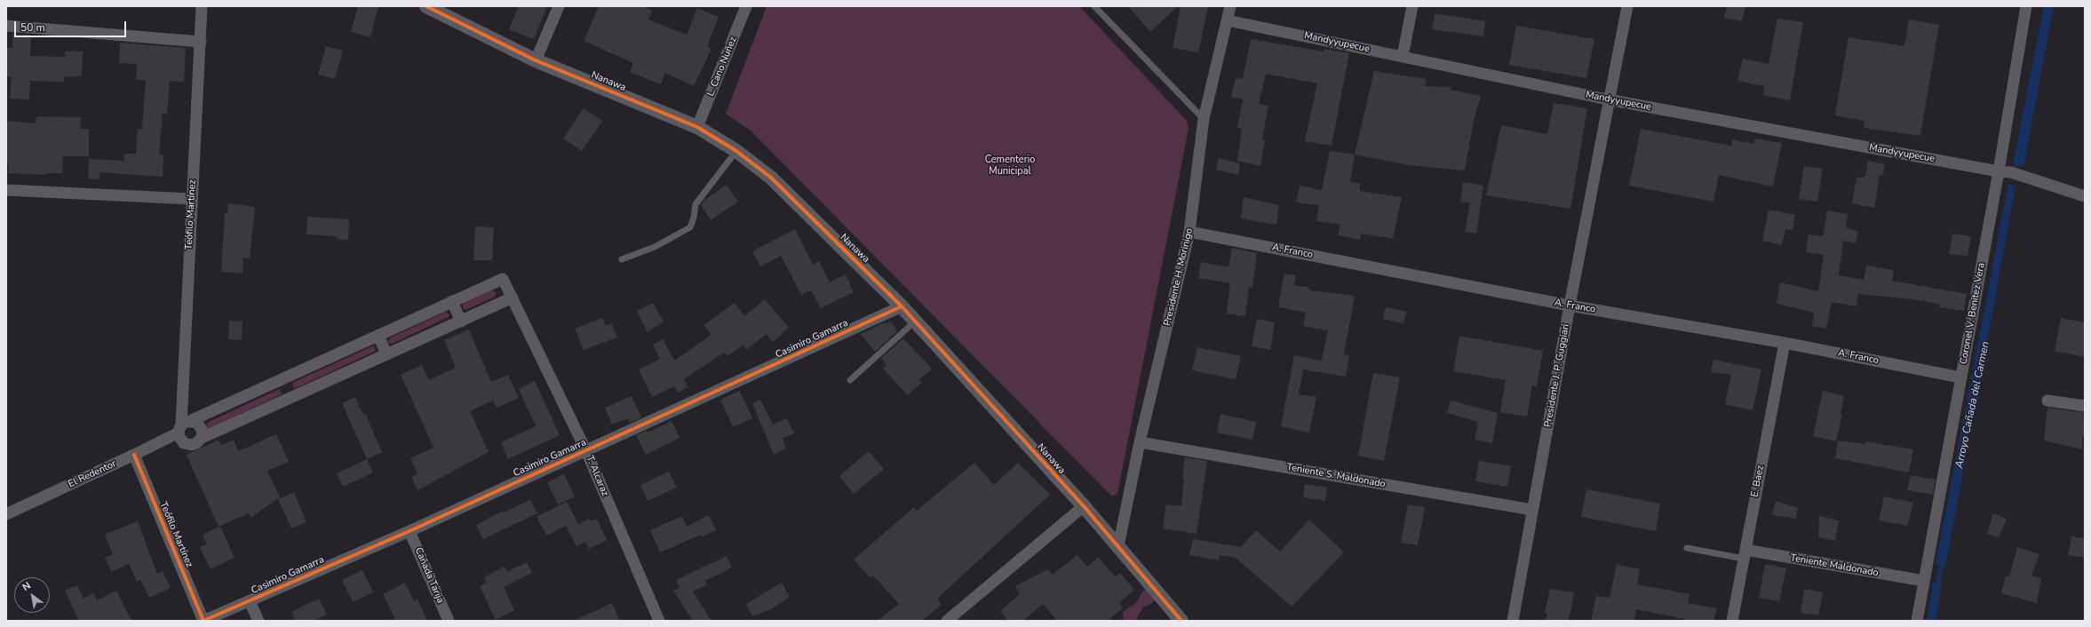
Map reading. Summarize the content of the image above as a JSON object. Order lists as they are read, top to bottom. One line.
{"streets":{"street":["Mandyyupecue","L. Cano Nuñez","Nanawa","Teófilo Martínez","A. Franco","Presidente H. Morinigo","Coronel V. Benitez Vera","Casimiro Gamarra","Presidente J. P. Guggiari","El Redentor","T. Alcaraz","Teniente S. Maldonado","E. Baez","Teniente Maldonado","Cañada Tarija"]},"crossings":[["Mandyyupecue","Presidente H. Morinigo"],["Mandyyupecue","Coronel V. Benitez Vera"],["Mandyyupecue","Presidente J. P. Guggiari"],["L. Cano Nuñez","Nanawa"],["Nanawa","Presidente H. Morinigo"],["Nanawa","Casimiro Gamarra"],["Teófilo Martínez","Casimiro Gamarra"],["Teófilo Martínez","El Redentor"],["A. Franco","Presidente H. Morinigo"],["A. Franco","Coronel V. Benitez Vera"],["A. Franco","Presidente J. P. Guggiari"],["A. Franco","E. Baez"],["Presidente H. Morinigo","Teniente S. Maldonado"],["Coronel V. Benitez Vera","Teniente Maldonado"],["Casimiro Gamarra","T. Alcaraz"],["Casimiro Gamarra","Cañada Tarija"],["Presidente J. P. Guggiari","Teniente S. Maldonado"],["El Redentor","T. Alcaraz"],["E. Baez","Teniente Maldonado"]],"water":["Arroyo Cañada del Carmen"],"parks":["Cementerio Municipal"],"scale_bar":"50 m","north":"top left"}
